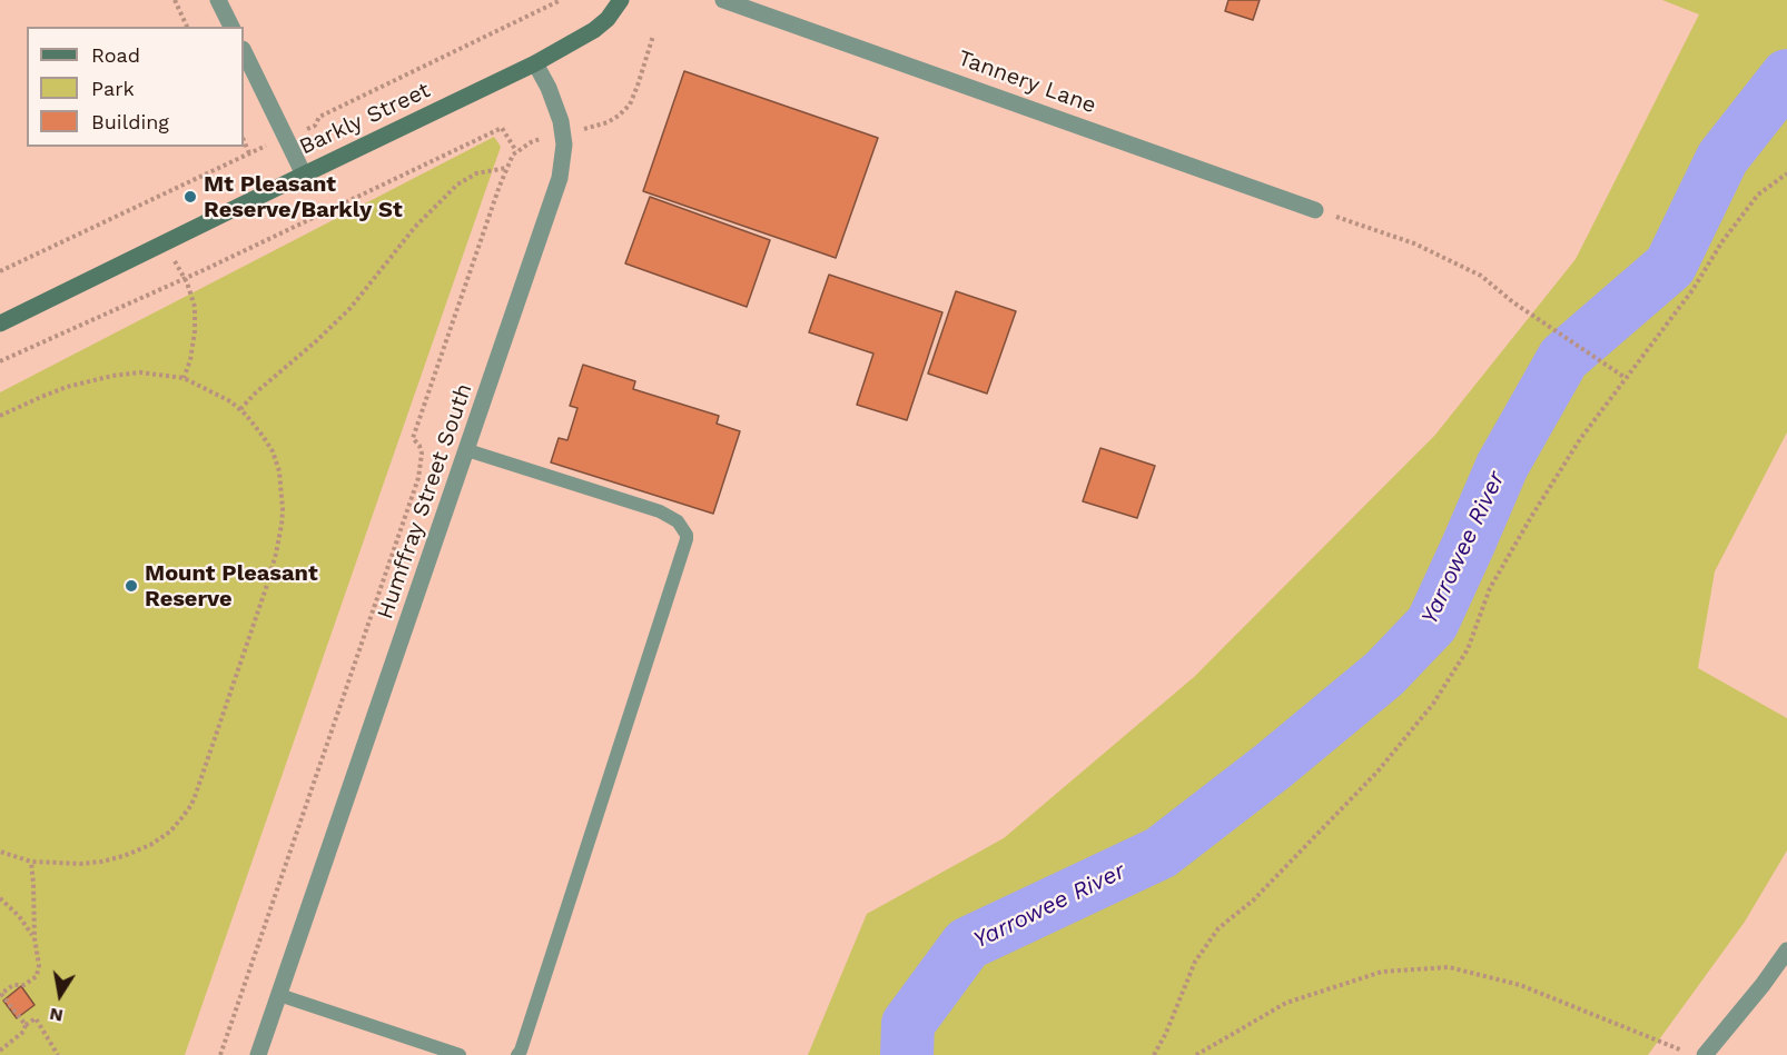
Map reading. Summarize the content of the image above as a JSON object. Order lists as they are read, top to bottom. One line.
{"streets":{"main road":["Barkly Street"],"street":["Tannery Lane","Humffray Street South"]},"crossings":[["Barkly Street","Humffray Street South"]],"water":["Yarrowee River"],"places":["Mt Pleasant Reserve/Barkly St","Mount Pleasant Reserve"],"legend":["Road","Park","Building"],"north":"bottom"}
